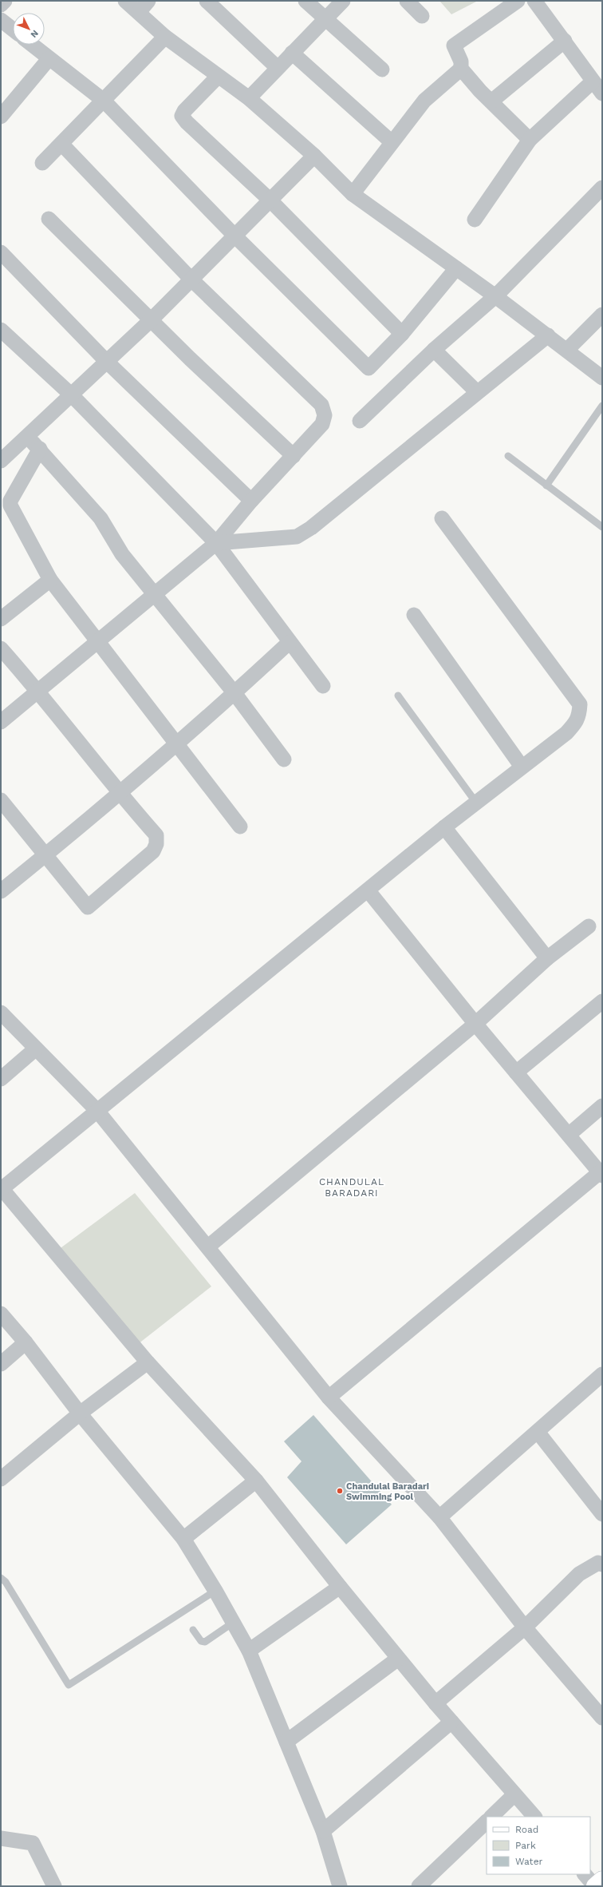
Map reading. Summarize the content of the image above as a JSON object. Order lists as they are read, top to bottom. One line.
{"districts":["CHANDULAL BARADARI"],"places":["Chandulal Baradari Swimming Pool"],"legend":["Road","Park","Water"],"north":"bottom right"}
